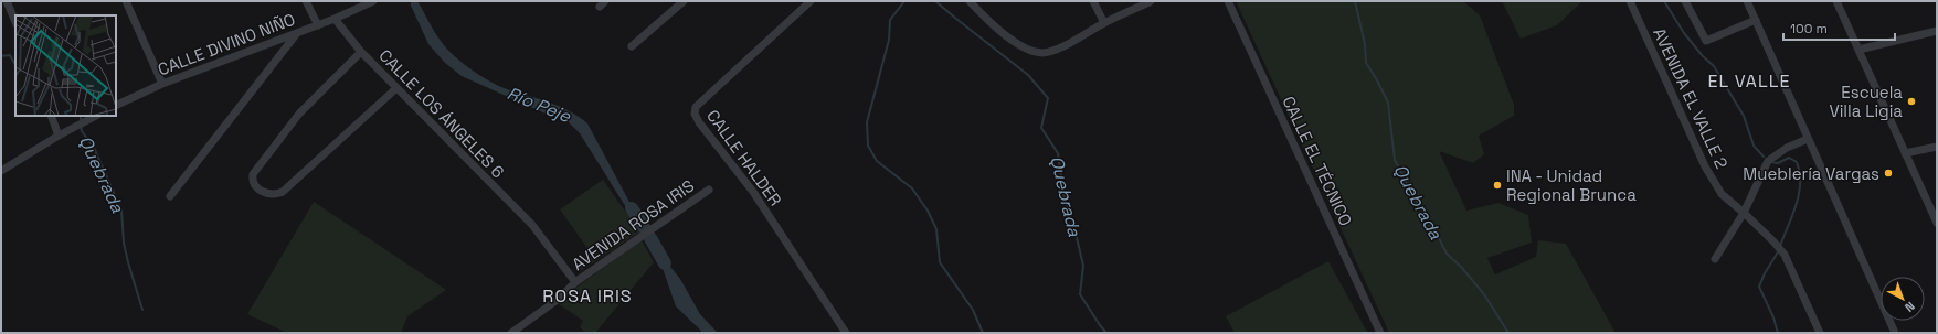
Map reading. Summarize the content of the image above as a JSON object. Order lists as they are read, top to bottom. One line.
{"streets":{"street":["CALLE DIVINO NIÑO","AVENIDA EL VALLE 2","CALLE LOS ÁNGELES 6","CALLE HALDER","CALLE EL TÉCNICO","AVENIDA ROSA IRIS"]},"crossings":[["CALLE DIVINO NIÑO","CALLE LOS ÁNGELES 6"],["CALLE LOS ÁNGELES 6","AVENIDA ROSA IRIS"]],"districts":["EL VALLE","ROSA IRIS"],"water":["Río Peje","Quebrada"],"places":["Escuela Villa Ligia","Mueblería Vargas","INA - Unidad Regional Brunca"],"scale_bar":"100 m","north":"bottom right"}
